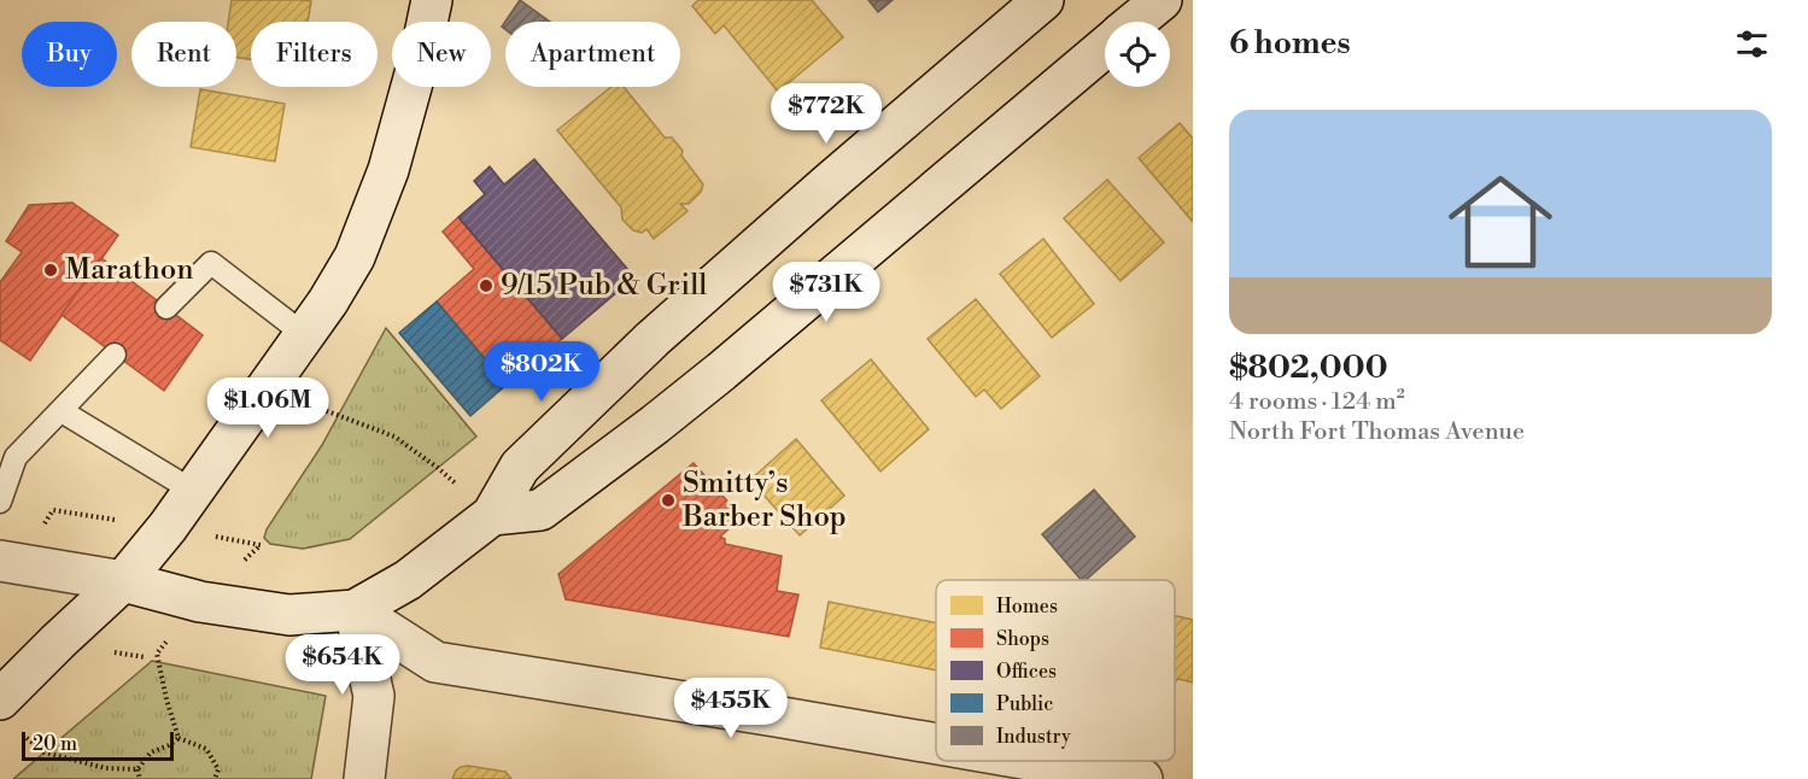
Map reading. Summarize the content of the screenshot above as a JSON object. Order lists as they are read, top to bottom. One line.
{"places":["Marathon","9/15 Pub & Grill","Smitty’s Barber Shop"],"legend":["Homes","Shops","Offices","Public","Industry"],"scale_bar":"20 m","page":{"heading":"6 homes","chip":["Buy","Rent","Filters","New","Apartment"],"price":["$772K","$731K","$802K","$1.06M","$654K","$455K"],"list":[{"name":"$802,000","note":"4 rooms · 124 m² · North Fort Thomas Avenue"}],"scale":"20 m"}}
